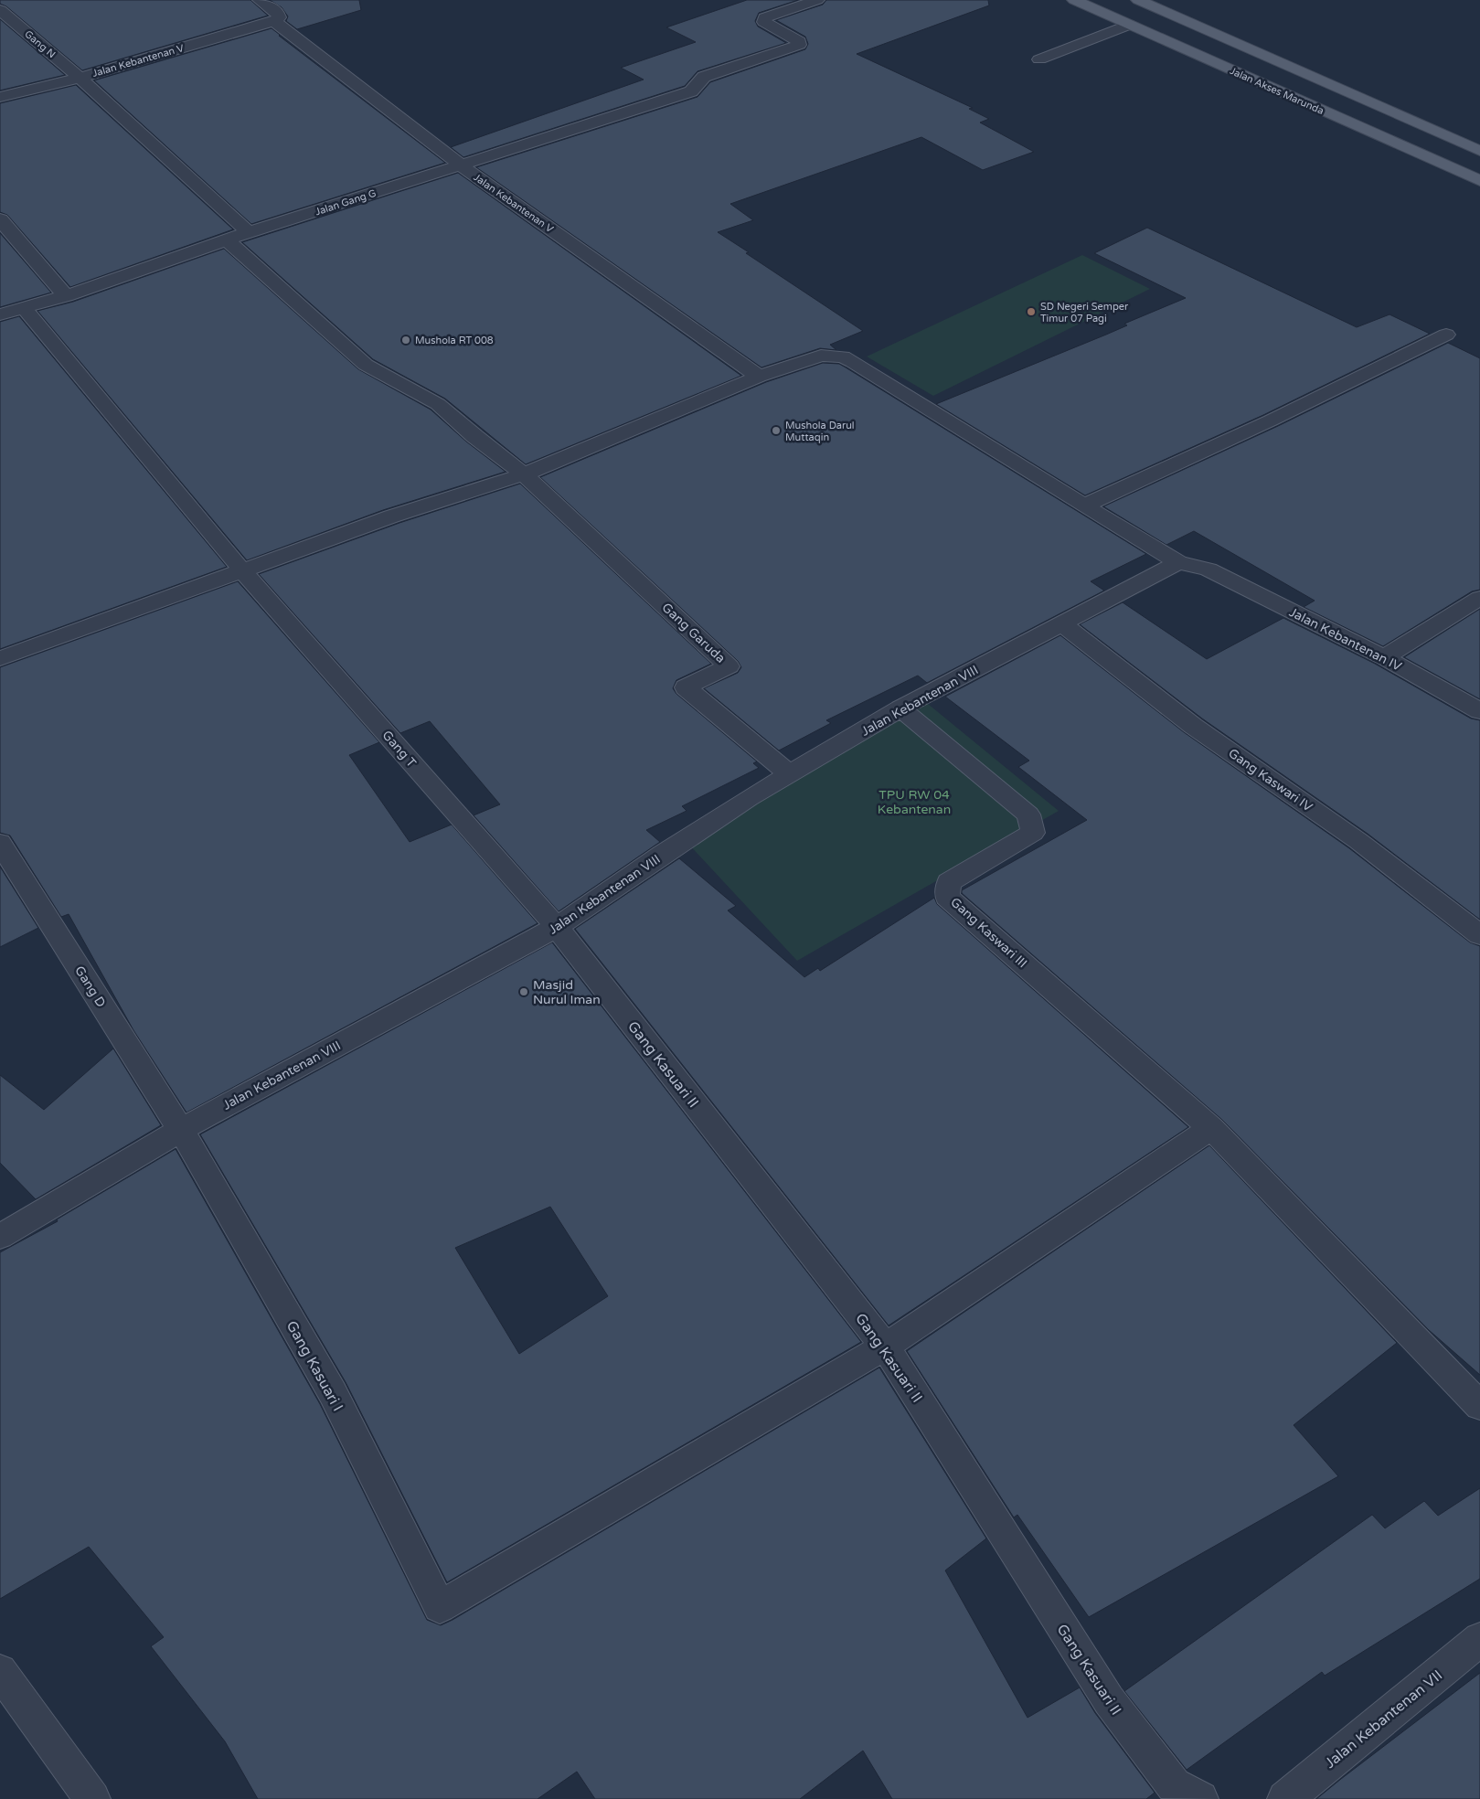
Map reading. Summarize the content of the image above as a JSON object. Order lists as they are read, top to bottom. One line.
{"streets":{"main road":["Jalan Akses Marunda"],"street":["Gang N","Jalan Kebantenan V","Jalan Gang G","Gang Garuda","Jalan Kebantenan IV","Jalan Kebantenan VIII","Gang T","Gang Kaswari IV","Gang Kaswari III","Gang D","Gang Kasuari II","Gang Kasuari I","Jalan Kebantenan VII"]},"crossings":[["Gang N","Jalan Kebantenan V"],["Gang N","Jalan Gang G"],["Jalan Kebantenan V","Jalan Gang G"],["Jalan Gang G","Gang T"],["Gang Garuda","Jalan Kebantenan VIII"],["Jalan Kebantenan IV","Jalan Kebantenan VIII"],["Jalan Kebantenan VIII","Gang T"],["Jalan Kebantenan VIII","Gang Kaswari IV"],["Jalan Kebantenan VIII","Gang Kaswari III"],["Jalan Kebantenan VIII","Gang D"],["Jalan Kebantenan VIII","Gang Kasuari II"],["Jalan Kebantenan VIII","Gang Kasuari I"],["Gang T","Gang Kasuari II"],["Gang D","Gang Kasuari I"],["Gang Kasuari II","Gang Kasuari I"]],"parks":["TPU RW 04 Kebantenan"],"places":["SD Negeri Semper Timur 07 Pagi","Mushola RT 008","Mushola Darul Muttaqin","Masjid Nurul Iman"]}
